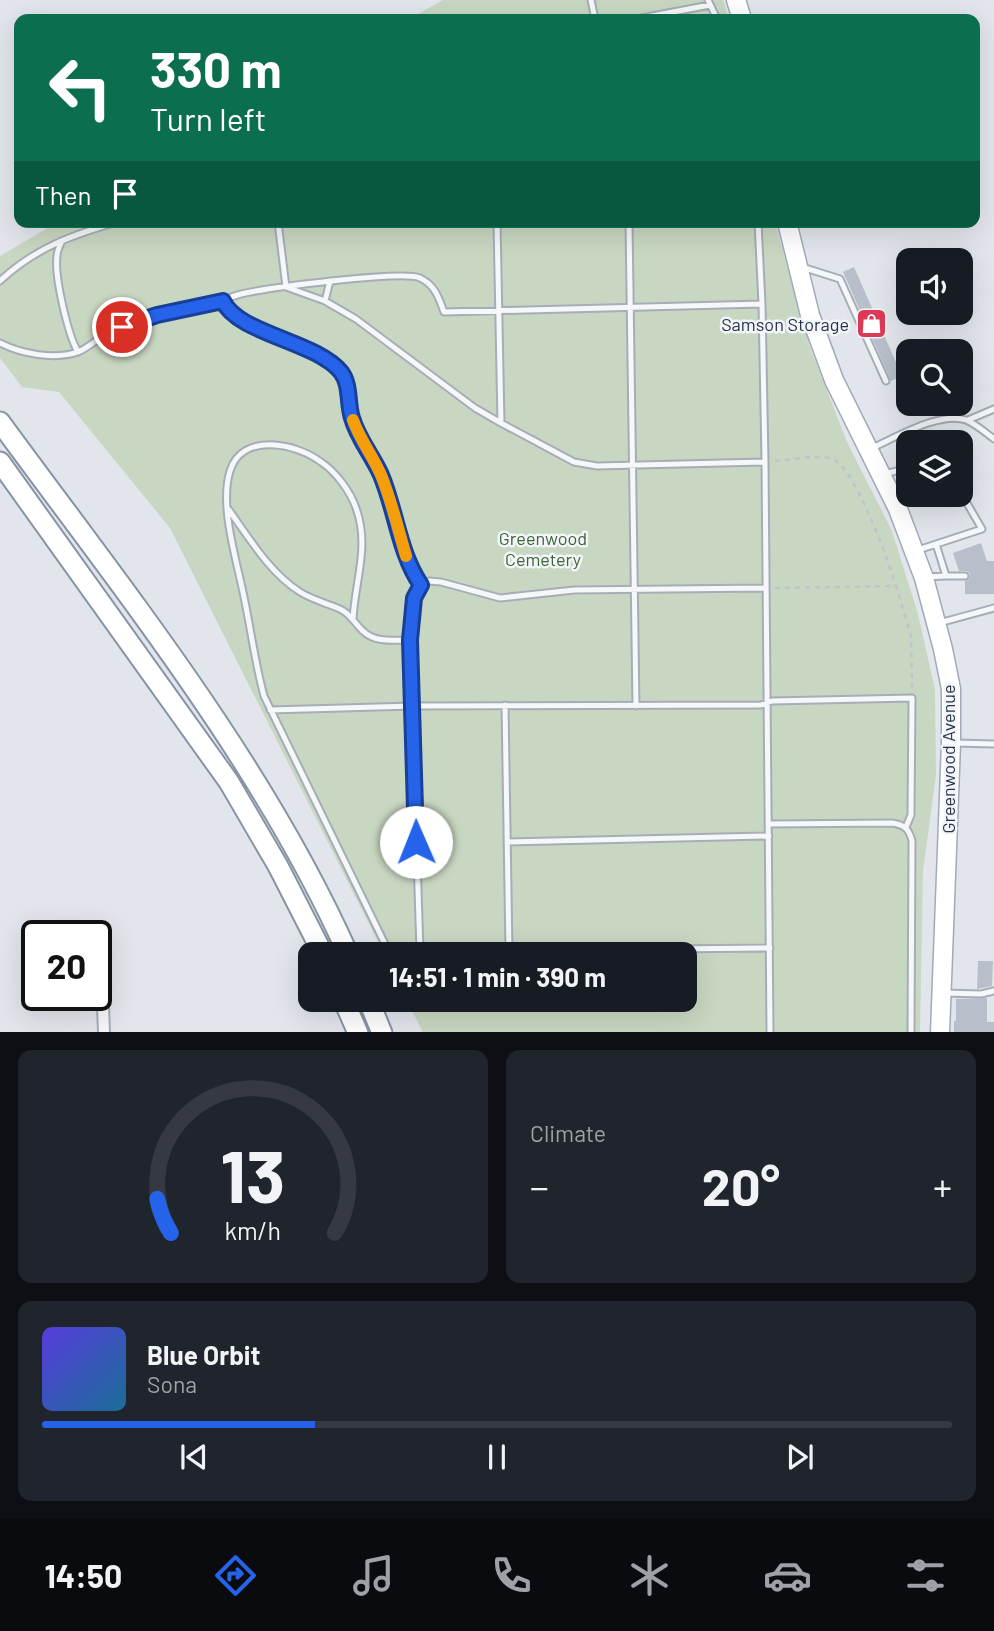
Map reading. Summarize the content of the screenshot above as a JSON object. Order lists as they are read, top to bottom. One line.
{"streets":{"main road":["Greenwood Avenue"]},"parks":["Greenwood Cemetery"],"places":{"shop":["Samson Storage"]},"page":{"turn":["330 m","Turn left"],"then":"Then","limit":"20","trip":"14:51 · 1 min · 390 m","tile":"Climate","heat":["−","20°","+"],"song":["Blue Orbit","Sona"],"tabs":"14:50","gauge":["13","km/h"]}}
